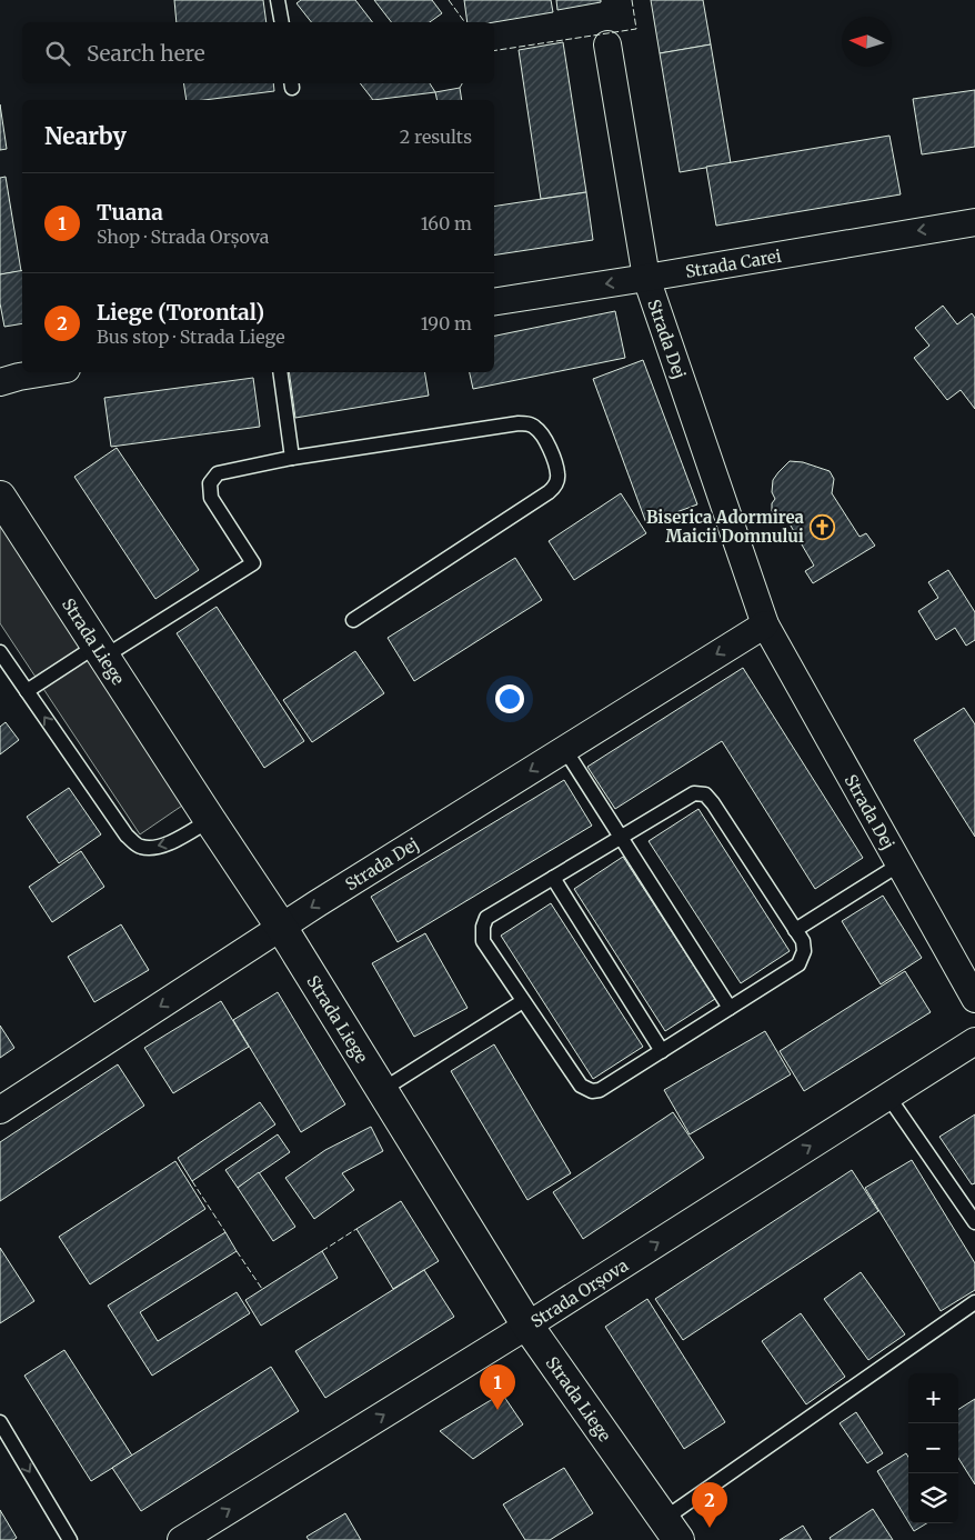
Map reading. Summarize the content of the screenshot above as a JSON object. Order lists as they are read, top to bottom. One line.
{"streets":{"street":["Strada Carei","Strada Dej","Strada Liege","Strada Orșova"]},"crossings":[["Strada Carei","Strada Dej"],["Strada Dej","Strada Liege"],["Strada Liege","Strada Orșova"]],"one_way":["Strada Carei","Strada Dej","Strada Orșova"],"places":{"church":["Biserica Adormirea Maicii Domnului"]},"north":"left","page":{"search":"Search here","heading":["Nearby","2 results"],"list":[{"mark":"1","name":"Tuana","note":"Shop · Strada Orșova","value":"160 m"},{"mark":"2","name":"Liege (Torontal)","note":"Bus stop · Strada Liege","value":"190 m"}],"pins":["1","2"],"map_buttons":["+","−"]}}
